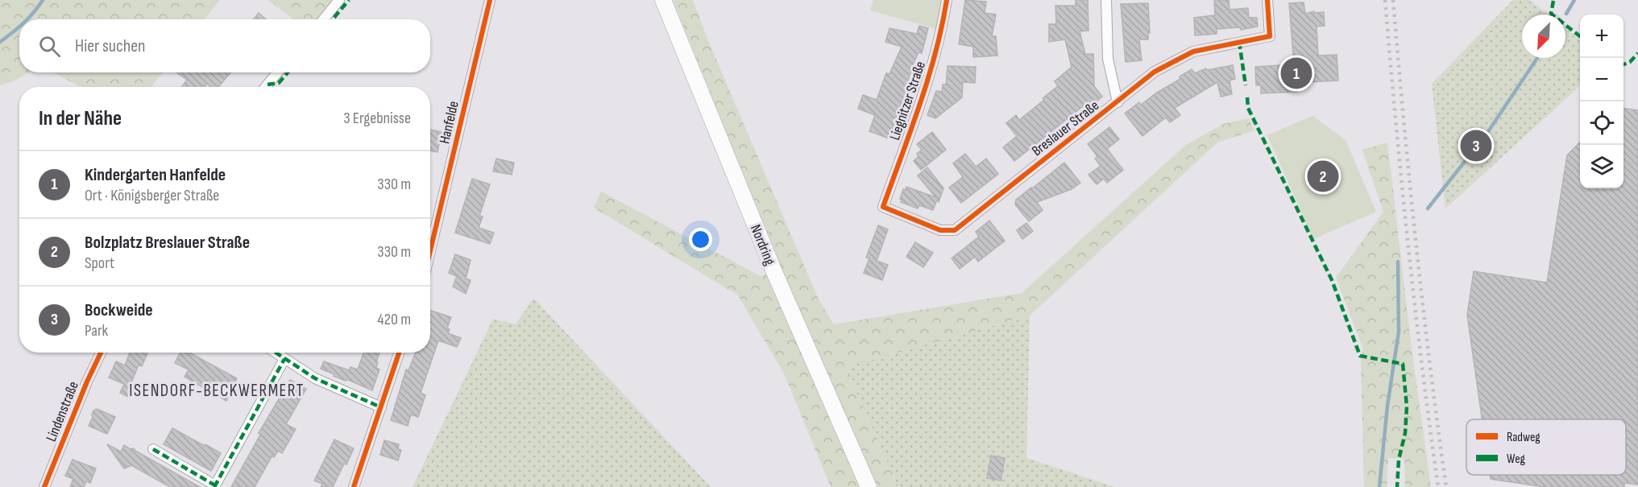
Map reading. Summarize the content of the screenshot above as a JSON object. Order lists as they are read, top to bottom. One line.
{"streets":{"main road":["Nordring"],"street":["Liegnitzer Straße","Hanfelde","Breslauer Straße","Lindenstraße"]},"crossings":[["Liegnitzer Straße","Breslauer Straße"]],"districts":["ISENDORF-BECKWERMERT"],"legend":["Radweg","Weg"],"north":"bottom left","page":{"map_buttons":["+","−"],"search":"Hier suchen","pins":["1","3","2"],"heading":["In der Nähe","3 Ergebnisse"],"list":[{"mark":"1","name":"Kindergarten Hanfelde","note":"Ort · Königsberger Straße","value":"330 m"},{"mark":"2","name":"Bolzplatz Breslauer Straße","note":"Sport","value":"330 m"},{"mark":"3","name":"Bockweide","note":"Park","value":"420 m"}]}}
